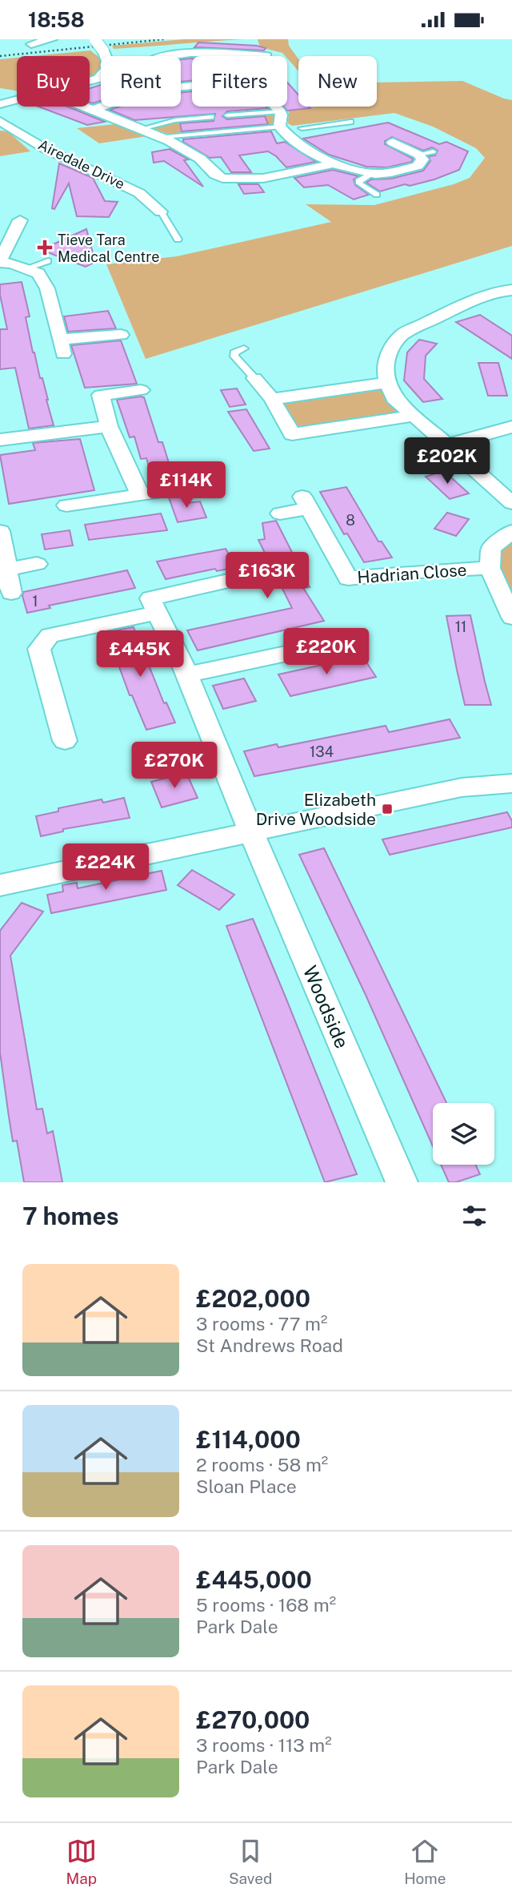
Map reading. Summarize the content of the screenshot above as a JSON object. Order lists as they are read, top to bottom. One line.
{"streets":{"street":["Airedale Drive","Hadrian Close","Woodside"]},"places":{"health":["Tieve Tara Medical Centre"],"transit":["Elizabeth Drive Woodside"]},"house_numbers":["8","1","11","134"],"page":{"status":"18:58","chip":["Buy","Rent","Filters","New"],"price":["£202K","£114K","£163K","£220K","£445K","£270K","£224K"],"heading":"7 homes","list":[{"name":"£202,000","note":"3 rooms · 77 m² · St Andrews Road"},{"name":"£114,000","note":"2 rooms · 58 m² · Sloan Place"},{"name":"£445,000","note":"5 rooms · 168 m² · Park Dale"},{"name":"£270,000","note":"3 rooms · 113 m² · Park Dale"}],"tabs":["Map","Saved","Home"]}}
